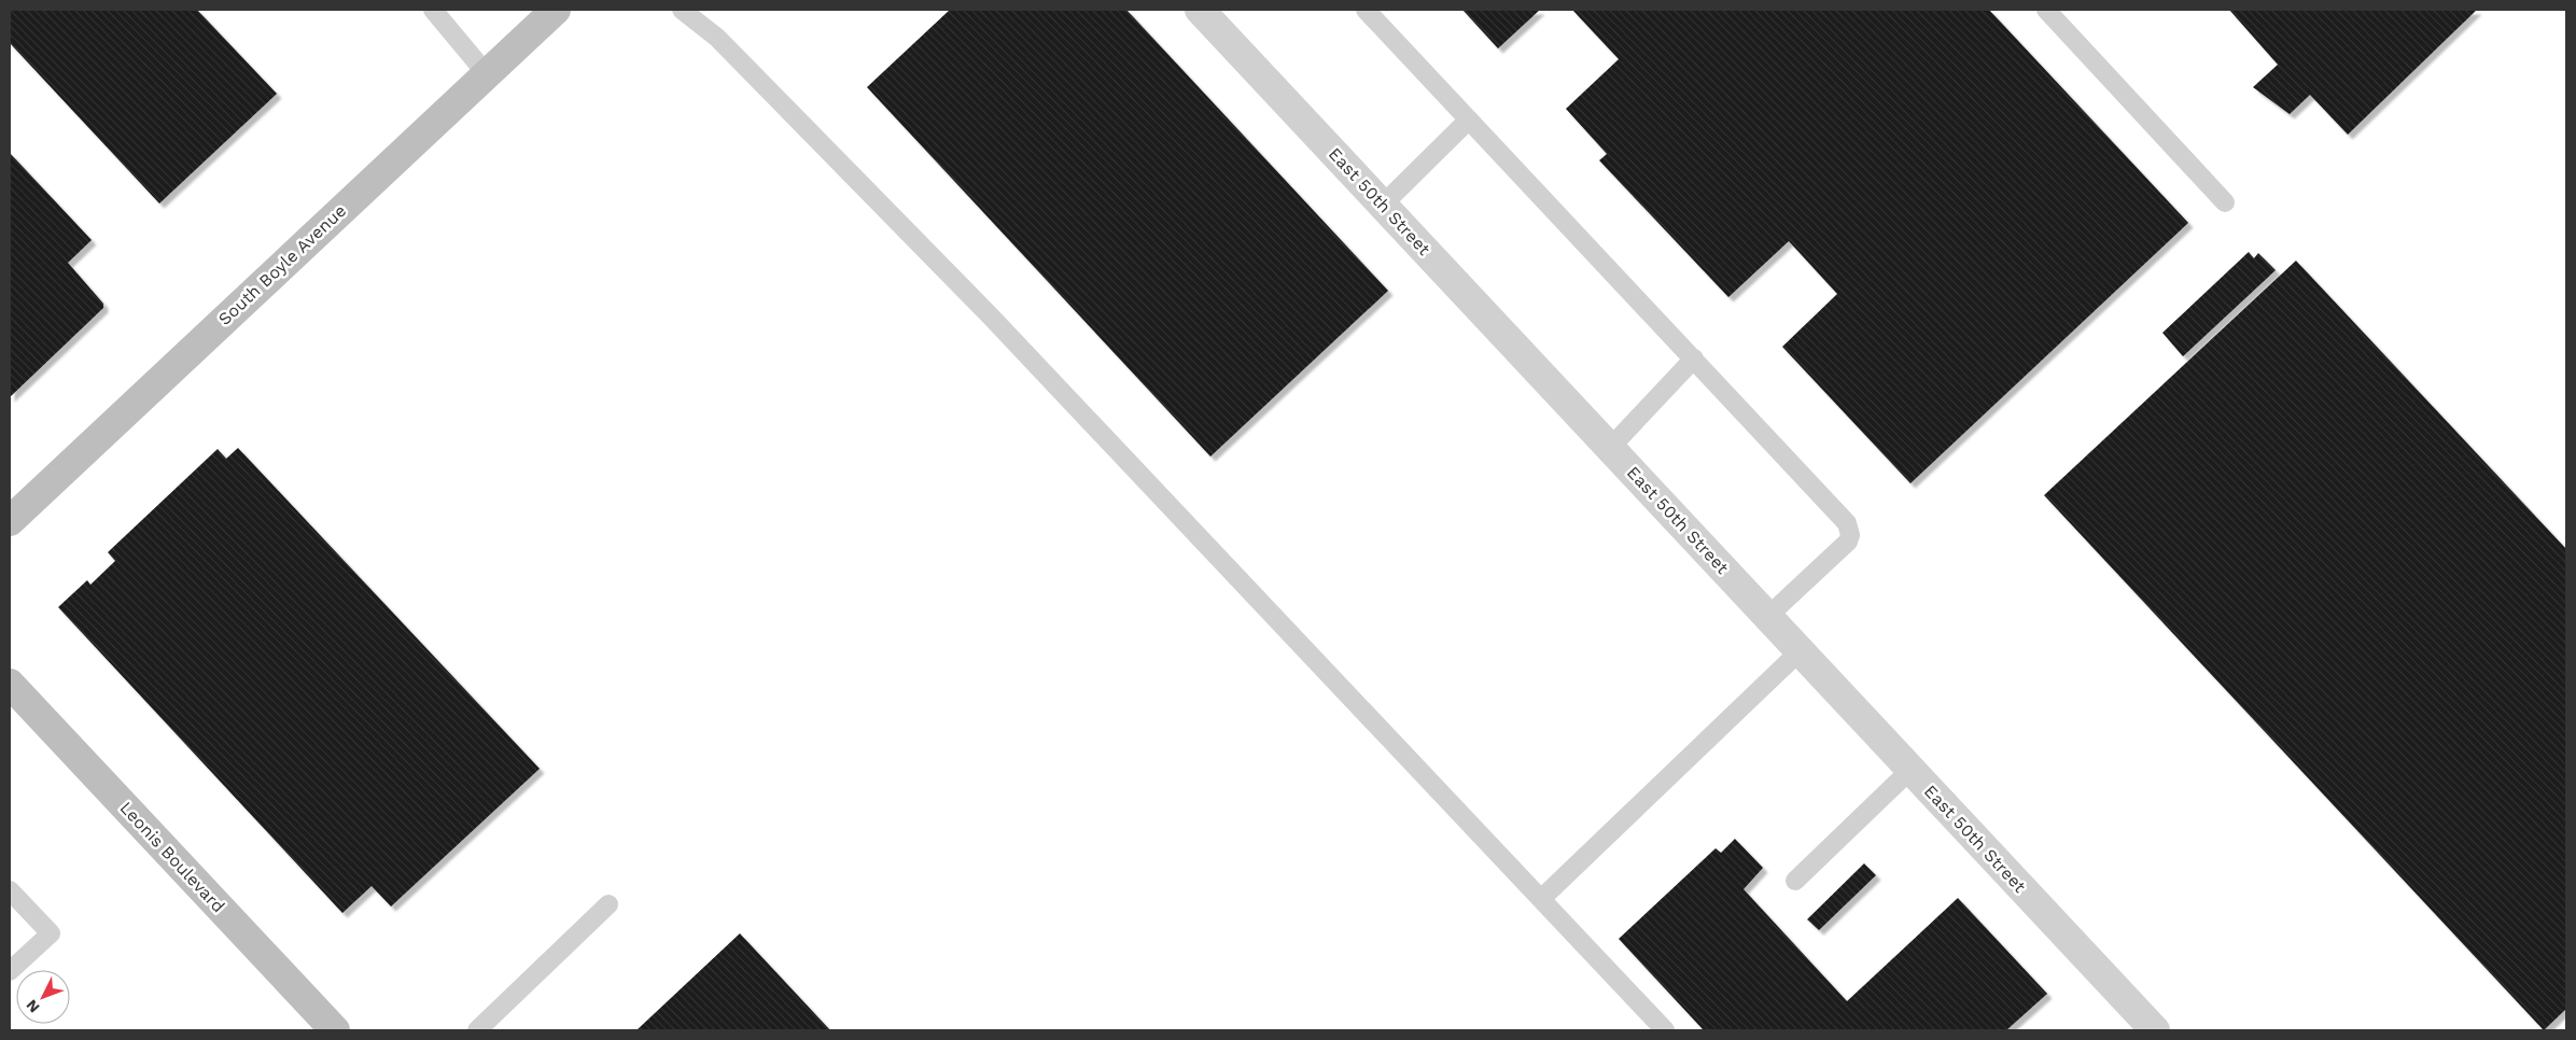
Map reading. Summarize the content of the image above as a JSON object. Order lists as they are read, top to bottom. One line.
{"streets":{"main road":["South Boyle Avenue","Leonis Boulevard"],"street":["East 50th Street"]},"north":"bottom left"}
